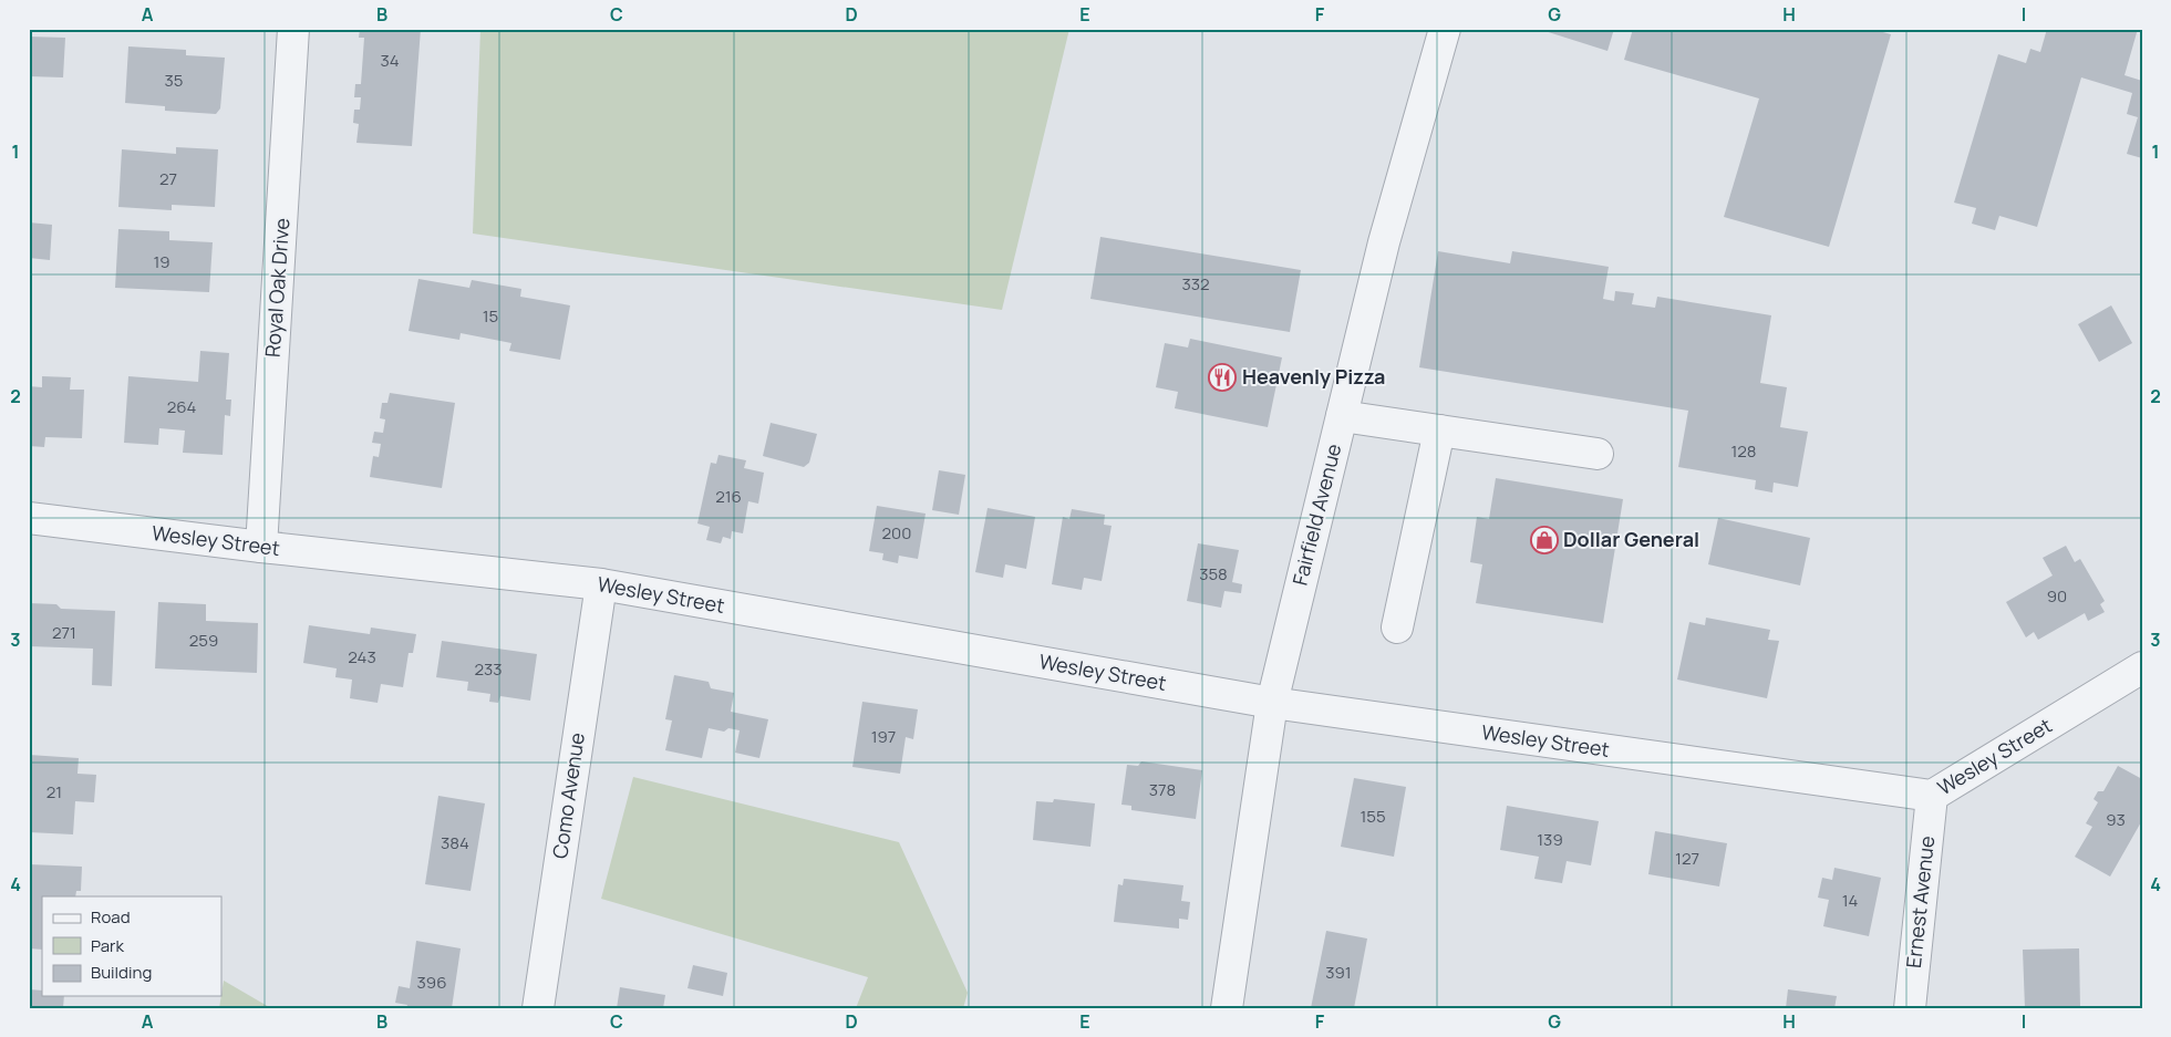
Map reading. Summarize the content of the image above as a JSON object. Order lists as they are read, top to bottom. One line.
{"streets":{"street":["Royal Oak Drive","Fairfield Avenue","Wesley Street","Como Avenue","Ernest Avenue"]},"crossings":[["Royal Oak Drive","Wesley Street"],["Fairfield Avenue","Wesley Street"],["Wesley Street","Como Avenue"],["Wesley Street","Ernest Avenue"]],"places":{"restaurant":["Heavenly Pizza"],"shop":["Dollar General"]},"house_numbers":["34","35","27","19","332","15","264","128","216","200","358","90","271","259","243","233","197","378","21","155","93","139","384","127","14","391","396"],"legend":["Road","Park","Building"],"grid":{"columns":["A","B","C","D","E","F","G","H","I"],"rows":["1","2","3","4"]}}
